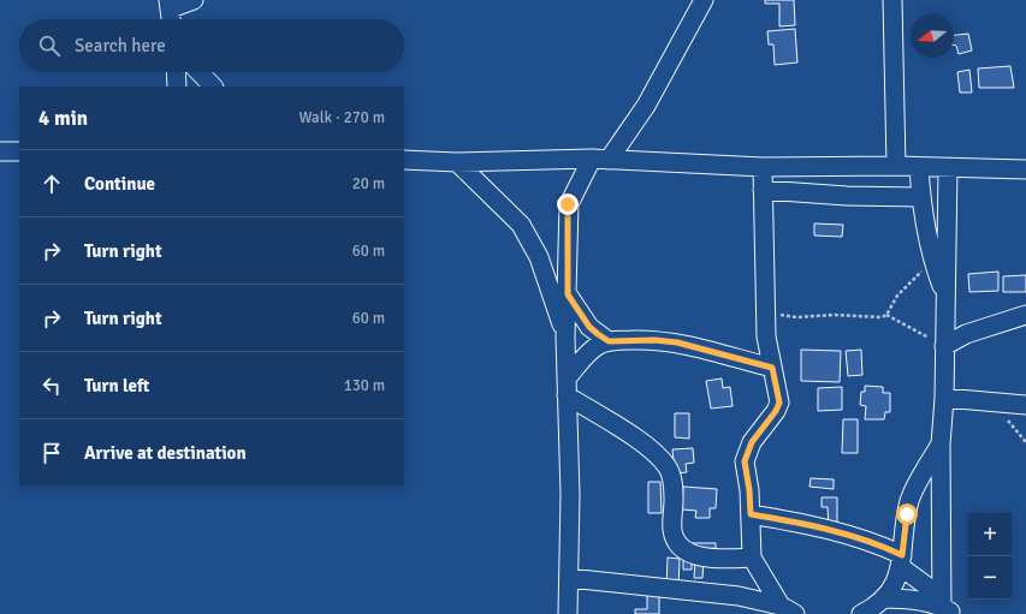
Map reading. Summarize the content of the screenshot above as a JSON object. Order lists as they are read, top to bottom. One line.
{"north":"left","page":{"search":"Search here","heading":["4 min","Walk · 270 m"],"list":[["Continue","20 m"],["Turn right","60 m"],["Turn right","60 m"],["Turn left","130 m"],"Arrive at destination"],"map_buttons":["+","−"]}}
